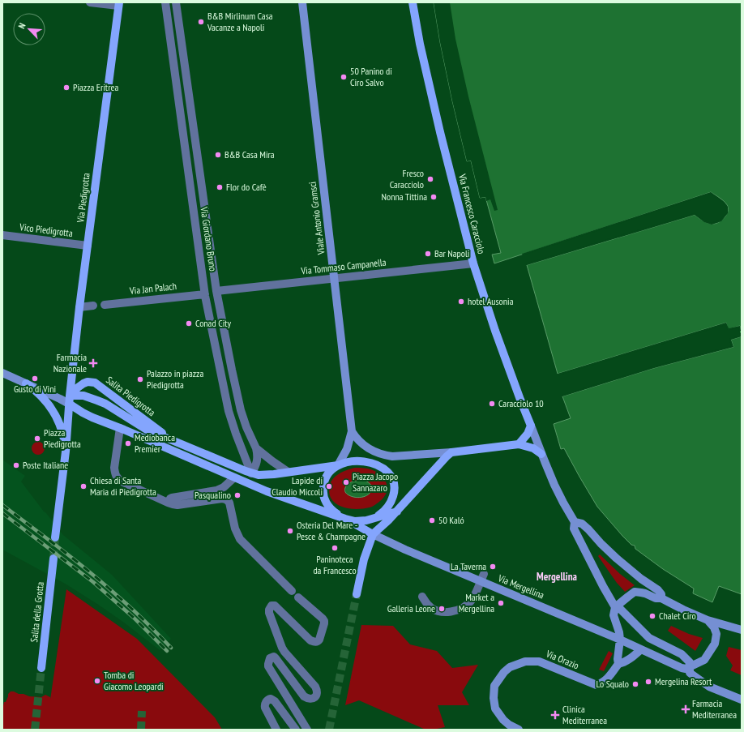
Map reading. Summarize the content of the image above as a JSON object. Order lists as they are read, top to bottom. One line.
{"streets":{"main road":["Via Piedigrotta","Via Francesco Caracciolo","Salita Piedigrotta","Via Mergellina","Salita della Grotta"],"street":["Viale Antonio Gramsci","Vico Piedigrotta","Via Giordano Bruno","Via Tommaso Campanella","Via Jan Palach","Via Orazio"]},"crossings":[["Via Piedigrotta","Vico Piedigrotta"],["Via Piedigrotta","Salita Piedigrotta"],["Via Francesco Caracciolo","Via Tommaso Campanella"],["Via Francesco Caracciolo","Via Mergellina"],["Viale Antonio Gramsci","Via Tommaso Campanella"],["Via Giordano Bruno","Via Jan Palach"],["Via Giordano Bruno","Salita Piedigrotta"],["Via Mergellina","Via Orazio"]],"districts":["Mergellina"],"places":{"other":["B&B Mirlinum Casa Vacanze a Napoli","50 Panino di Ciro Salvo","Piazza Eritrea","B&B Casa Mira","Fresco Caracciolo","Flor do Cafè","Nonna Tittina","Bar Napoli","hotel Ausonia","Conad City","Gusto di Vini","Palazzo in piazza Piedigrotta","Caracciolo 10","Piazza Piedigrotta","Mediobanca Premier","Poste Italiane","Piazza Jacopo Sannazaro","Chiesa di Santa Maria di Piedigrotta","Lapide di Claudio Miccoli","Pasqualino","50 Kaló","Osteria Del Mare - Pesce & Champagne","Paninoteca da Francesco","La Taverna","Market a Mergellina","Galleria Leone","Chalet Ciro","Tomba di Giacomo Leopardi","Mergelina Resort","Lo Squalo"],"health":["Farmacia Nazionale","Farmacia Mediterranea","Clinica Mediterranea"]},"north":"top left"}
